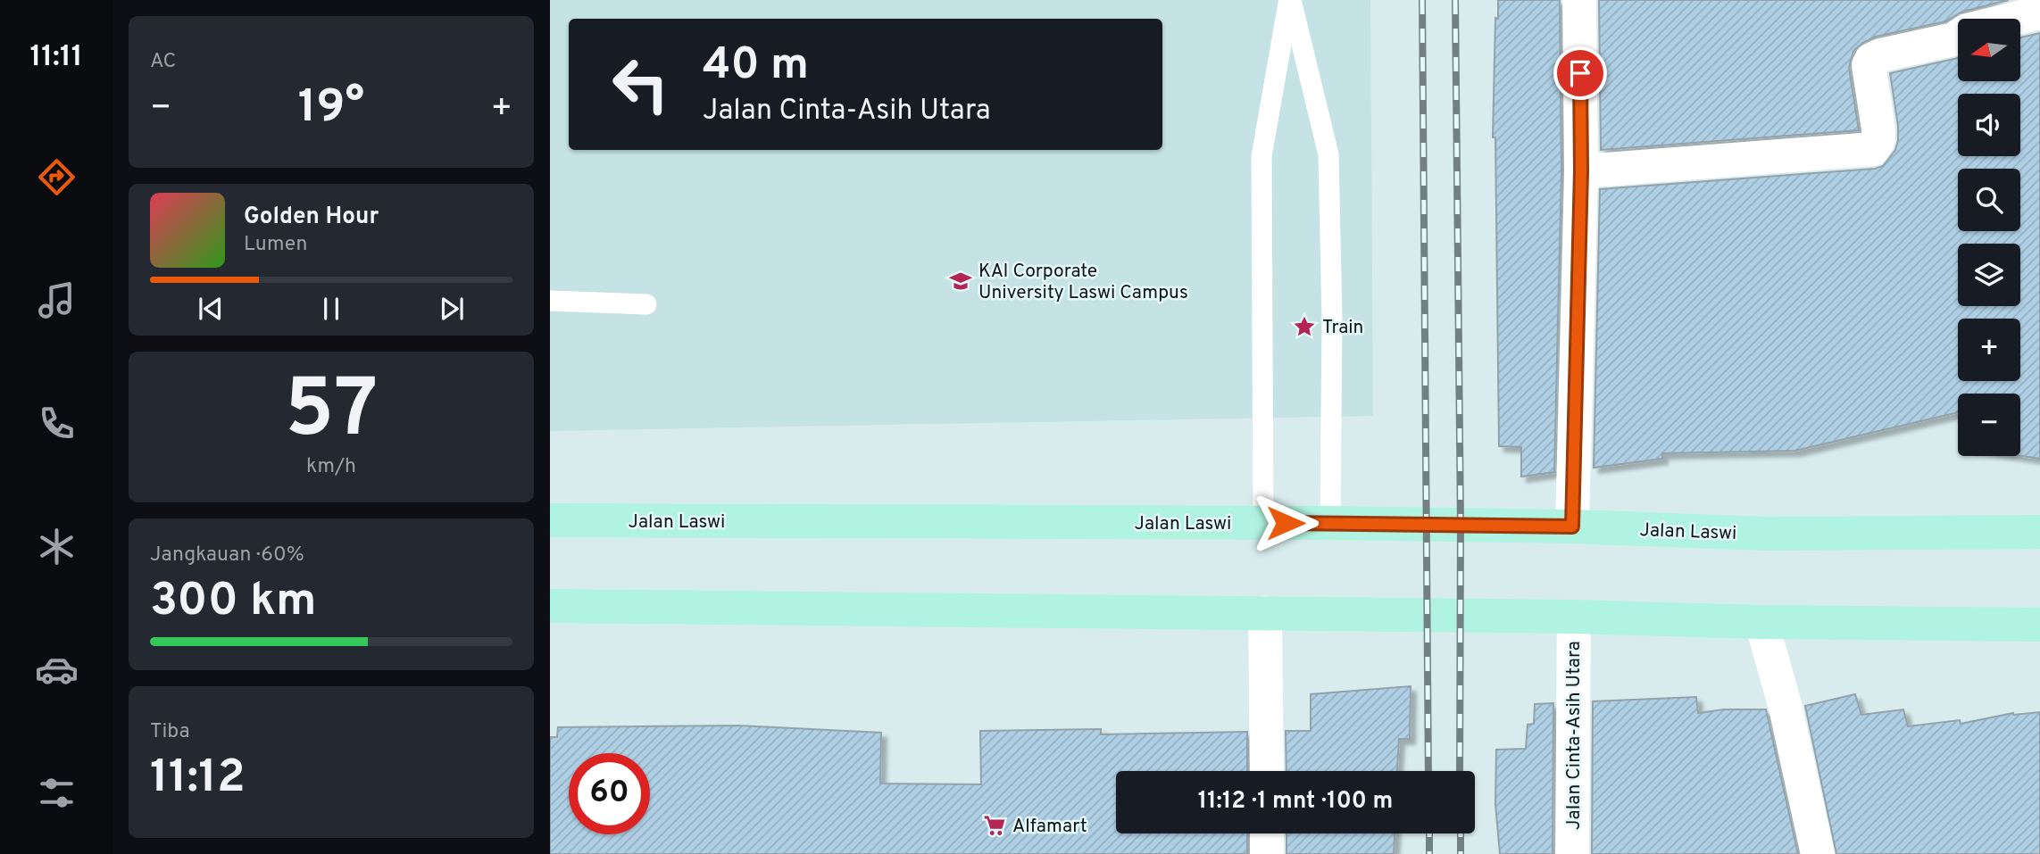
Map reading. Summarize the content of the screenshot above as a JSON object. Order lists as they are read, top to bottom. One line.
{"streets":{"main road":["Jalan Laswi"],"street":["Jalan Cinta-Asih Utara"]},"places":{"school or university":["KAI Corporate University Laswi Campus"],"place":["Train"],"supermarket":["Alfamart"]},"north":"left","page":{"tabs":"11:11","tile":["AC",["57","km/h"],["Jangkauan · 60%","300 km"],["Tiba","11:12"]],"map_buttons":["+","−"],"turn":["40 m","Jalan Cinta-Asih Utara"],"heat":["−","19°","+"],"song":["Golden Hour","Lumen"],"limit":"60","trip":"11:12 · 1 mnt · 100 m"}}
